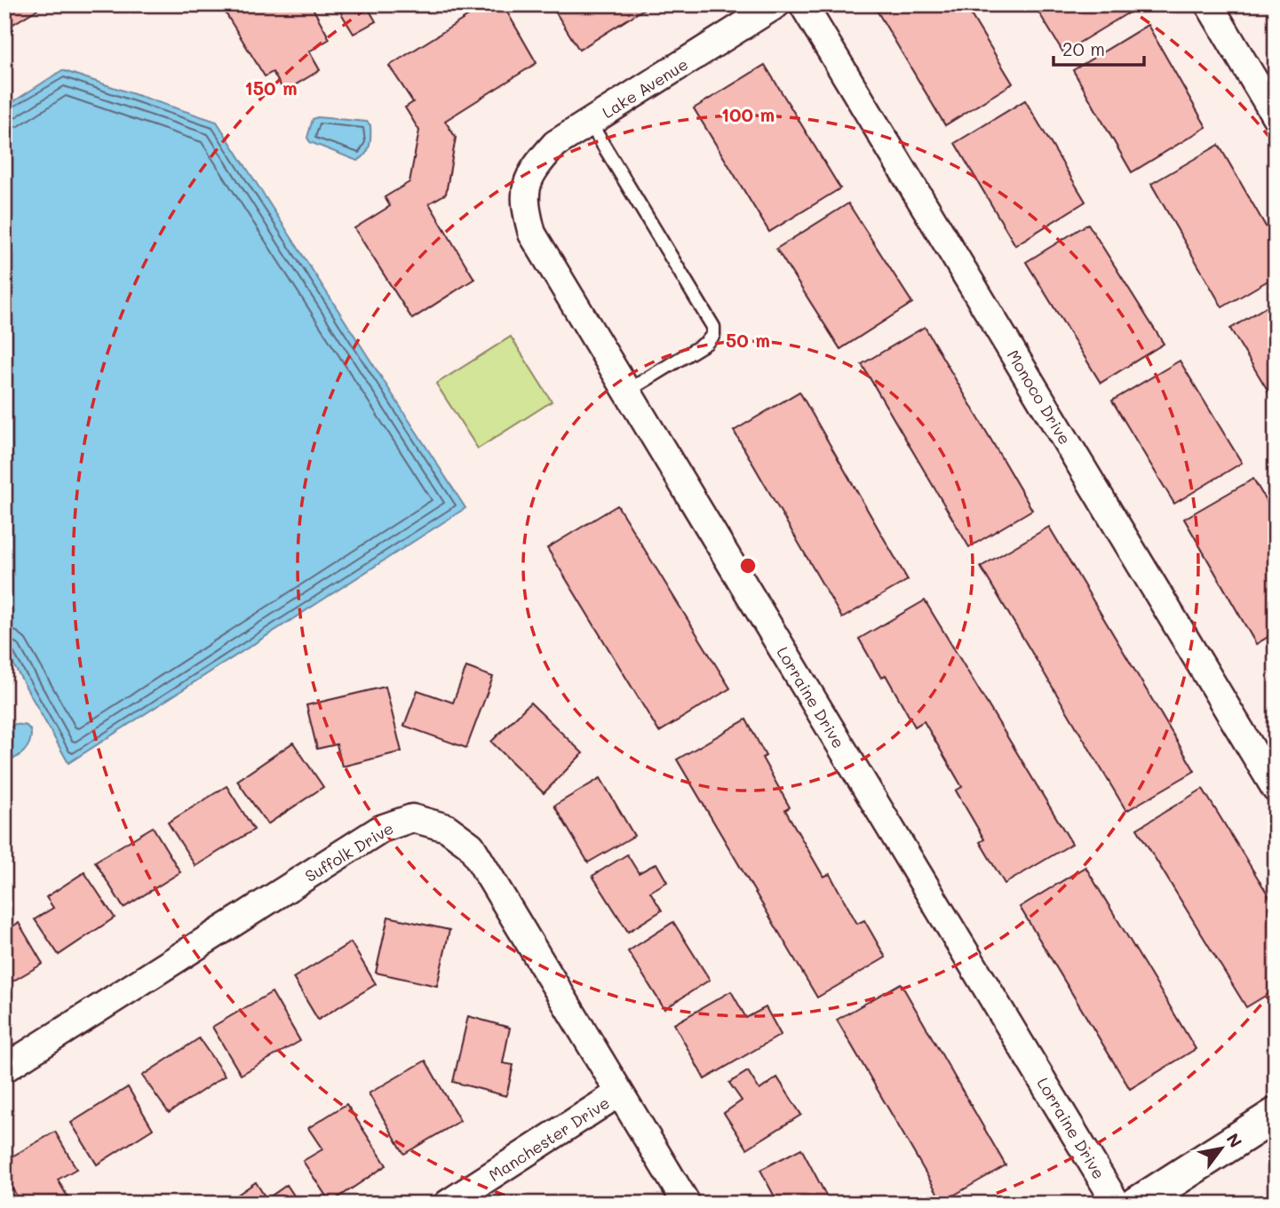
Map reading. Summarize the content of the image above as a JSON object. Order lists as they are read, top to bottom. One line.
{"streets":{"street":["Lake Avenue","Monoco Drive","Lorraine Drive","Suffolk Drive","Manchester Drive"]},"crossings":[["Lake Avenue","Lorraine Drive"],["Suffolk Drive","Manchester Drive"]],"scale_bar":"20 m","north":"top right","rings":["150 m","100 m","50 m"]}
